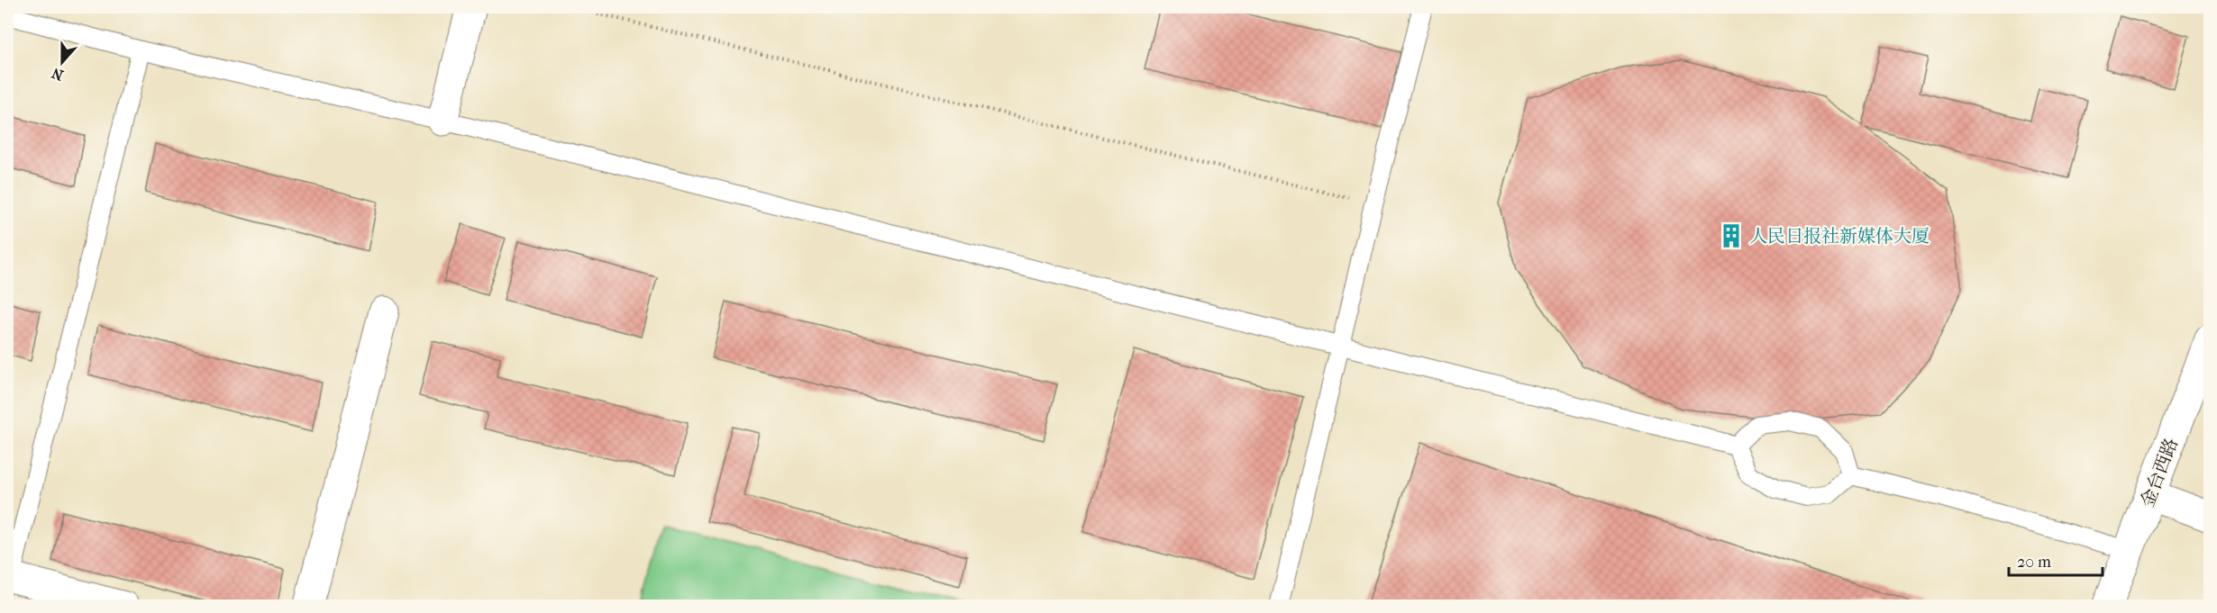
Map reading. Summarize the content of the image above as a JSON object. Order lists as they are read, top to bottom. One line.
{"streets":{"street":["金台西路"]},"places":{"building":["人民日报社新媒体大厦"]},"scale_bar":"20 m","north":"bottom"}
